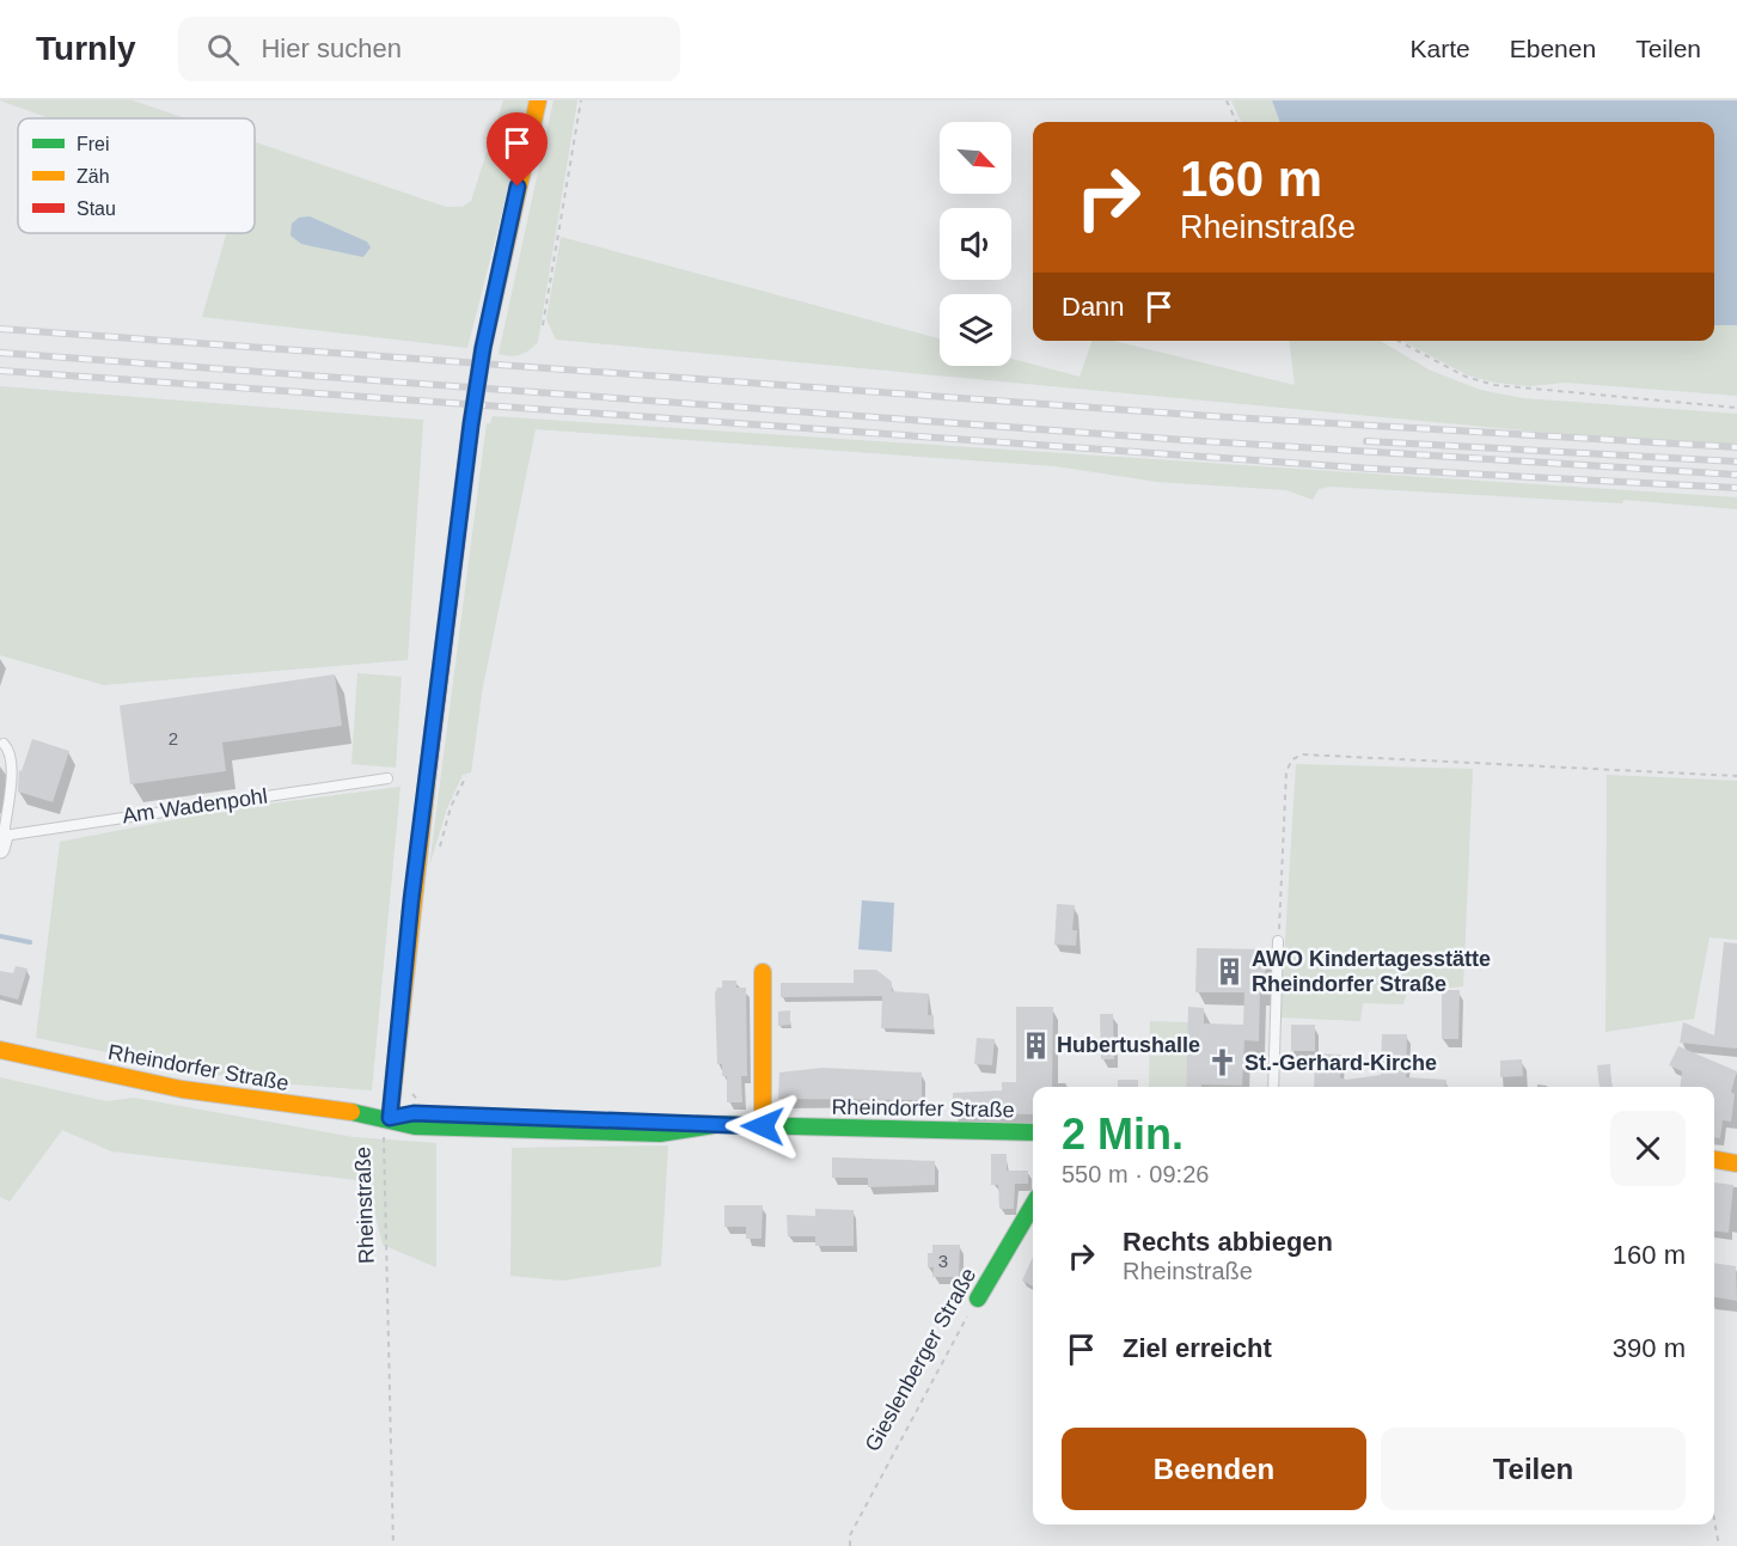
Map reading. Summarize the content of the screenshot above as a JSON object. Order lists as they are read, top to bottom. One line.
{"streets":{"street":["Rheindorfer Straße","Rheinstraße","Gieslenberger Straße"],"lane":["Am Wadenpohl"]},"crossings":[["Rheindorfer Straße","Rheinstraße"]],"places":{"building":["AWO Kindertagesstätte Rheindorfer Straße","Hubertushalle"],"church":["St.-Gerhard-Kirche"]},"house_numbers":["2","3"],"legend":["Frei","Zäh","Stau"],"north":"bottom right","page":{"header":"Turnly","search":"Hier suchen","nav":["Karte","Ebenen","Teilen"],"turn":["160 m","Rheinstraße"],"then":"Dann","heading":["2 Min.","550 m · 09:26"],"list":[{"name":"Rechts abbiegen","note":"Rheinstraße","value":"160 m"},{"name":"Ziel erreicht","value":"390 m"}],"buttons":["Beenden","Teilen"]}}
